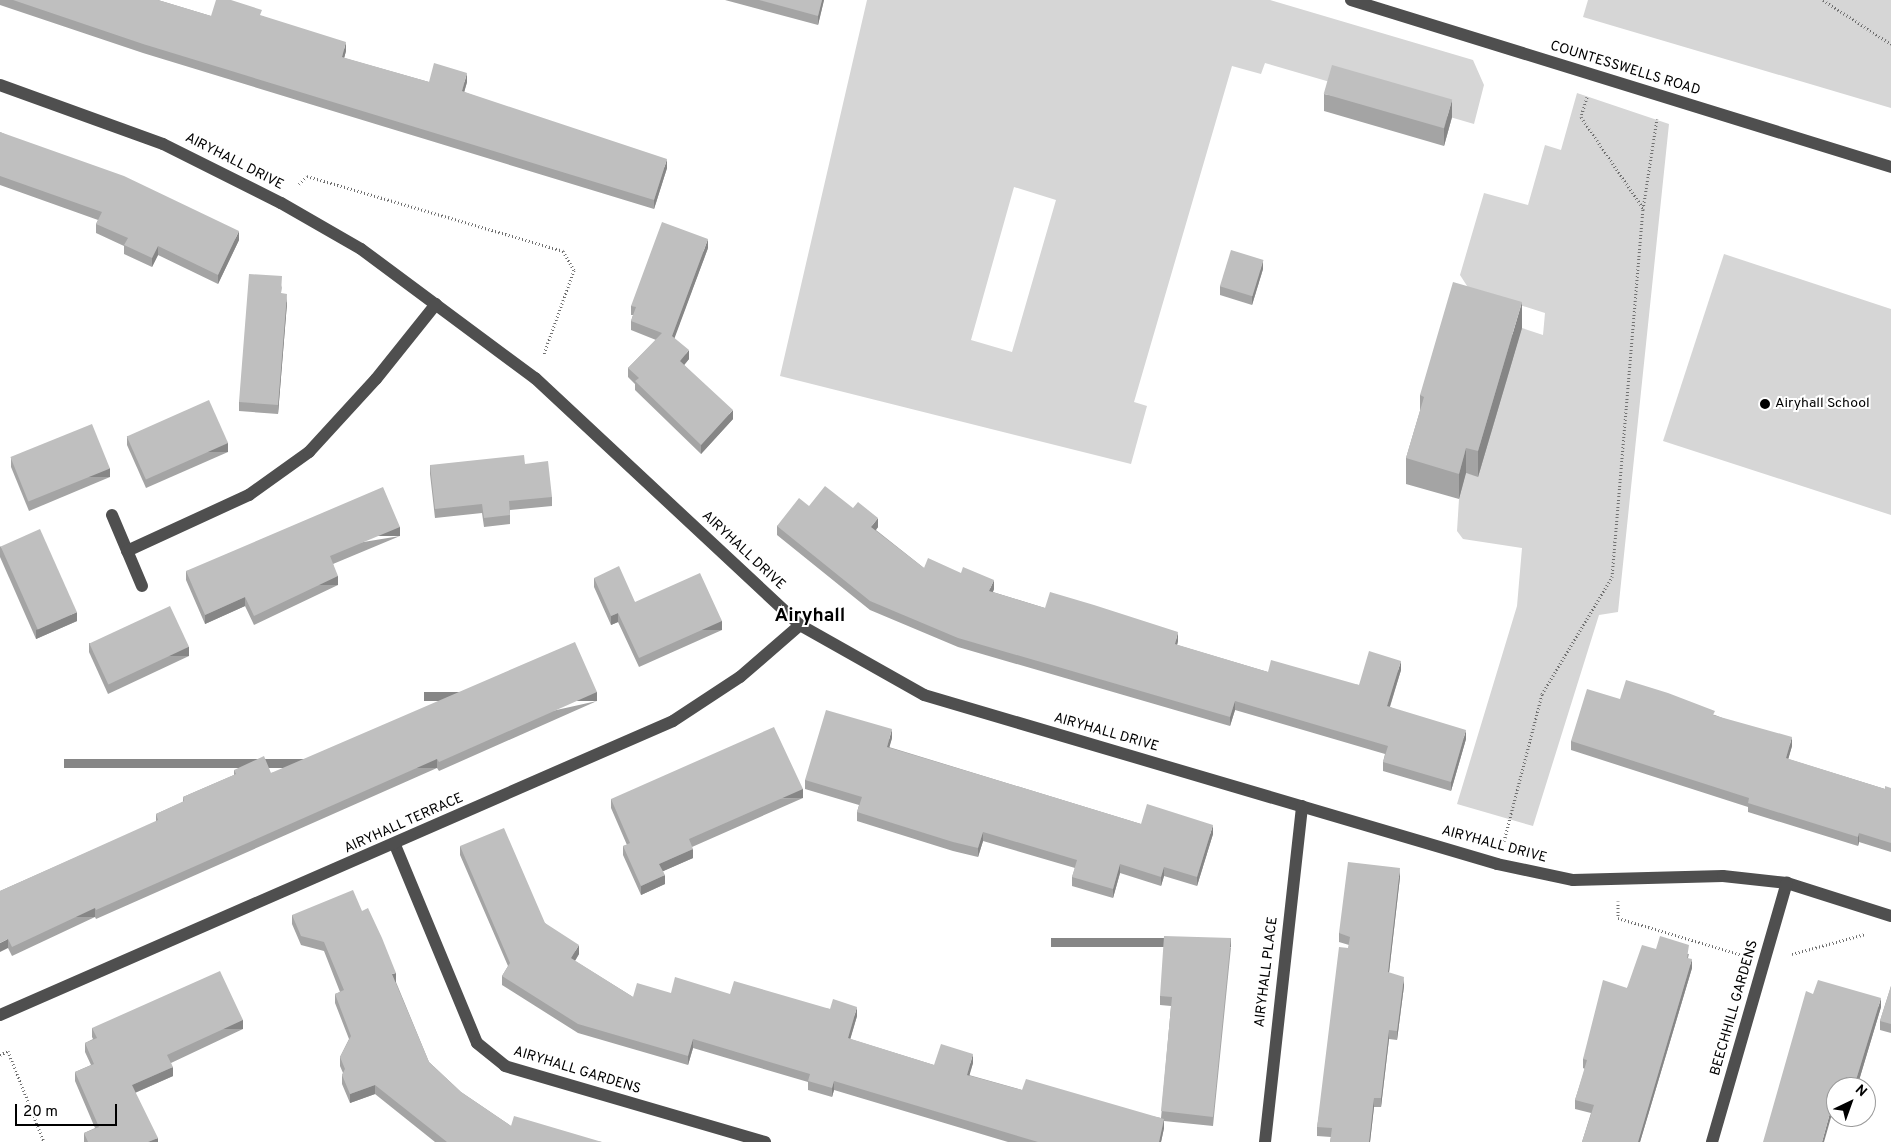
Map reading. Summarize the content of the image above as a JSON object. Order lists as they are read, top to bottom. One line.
{"streets":{"street":["COUNTESSWELLS ROAD","AIRYHALL DRIVE","AIRYHALL TERRACE","AIRYHALL PLACE","BEECHHILL GARDENS","AIRYHALL GARDENS"]},"crossings":[["AIRYHALL DRIVE","AIRYHALL TERRACE"],["AIRYHALL DRIVE","AIRYHALL PLACE"],["AIRYHALL DRIVE","BEECHHILL GARDENS"],["AIRYHALL TERRACE","AIRYHALL GARDENS"]],"districts":["Airyhall"],"places":["Airyhall School"],"scale_bar":"20 m","north":"top right"}
